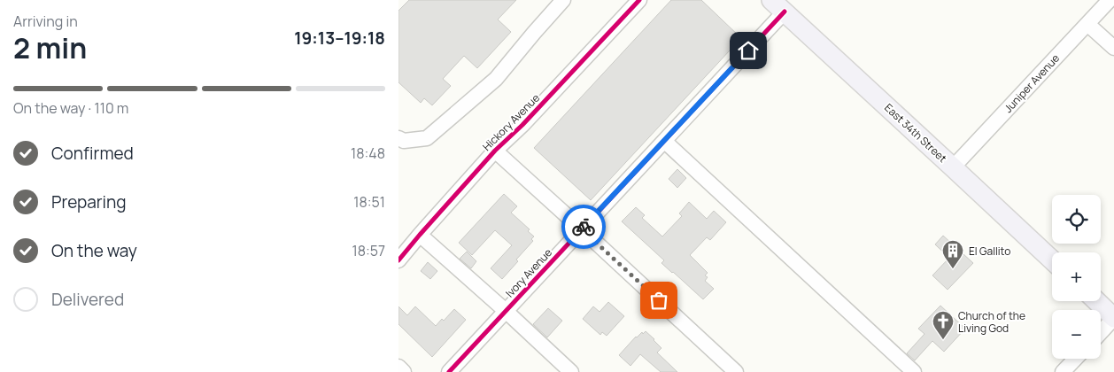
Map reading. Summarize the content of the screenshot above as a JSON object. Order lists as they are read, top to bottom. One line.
{"streets":{"main road":["East 34th Street"],"street":["Juniper Avenue","Hickory Avenue","Ivory Avenue"]},"crossings":[["Juniper Avenue","East 34th Street"],["East 34th Street","Ivory Avenue"]],"places":{"building":["El Gallito"],"church":["Church of the Living God"]},"page":{"heading":["2 min","Arriving in","19:13–19:18"],"bar":"On the way · 110 m","list":[["Confirmed","18:48"],["Preparing","18:51"],["On the way","18:57"],"Delivered"],"map_buttons":["+","−"]}}
